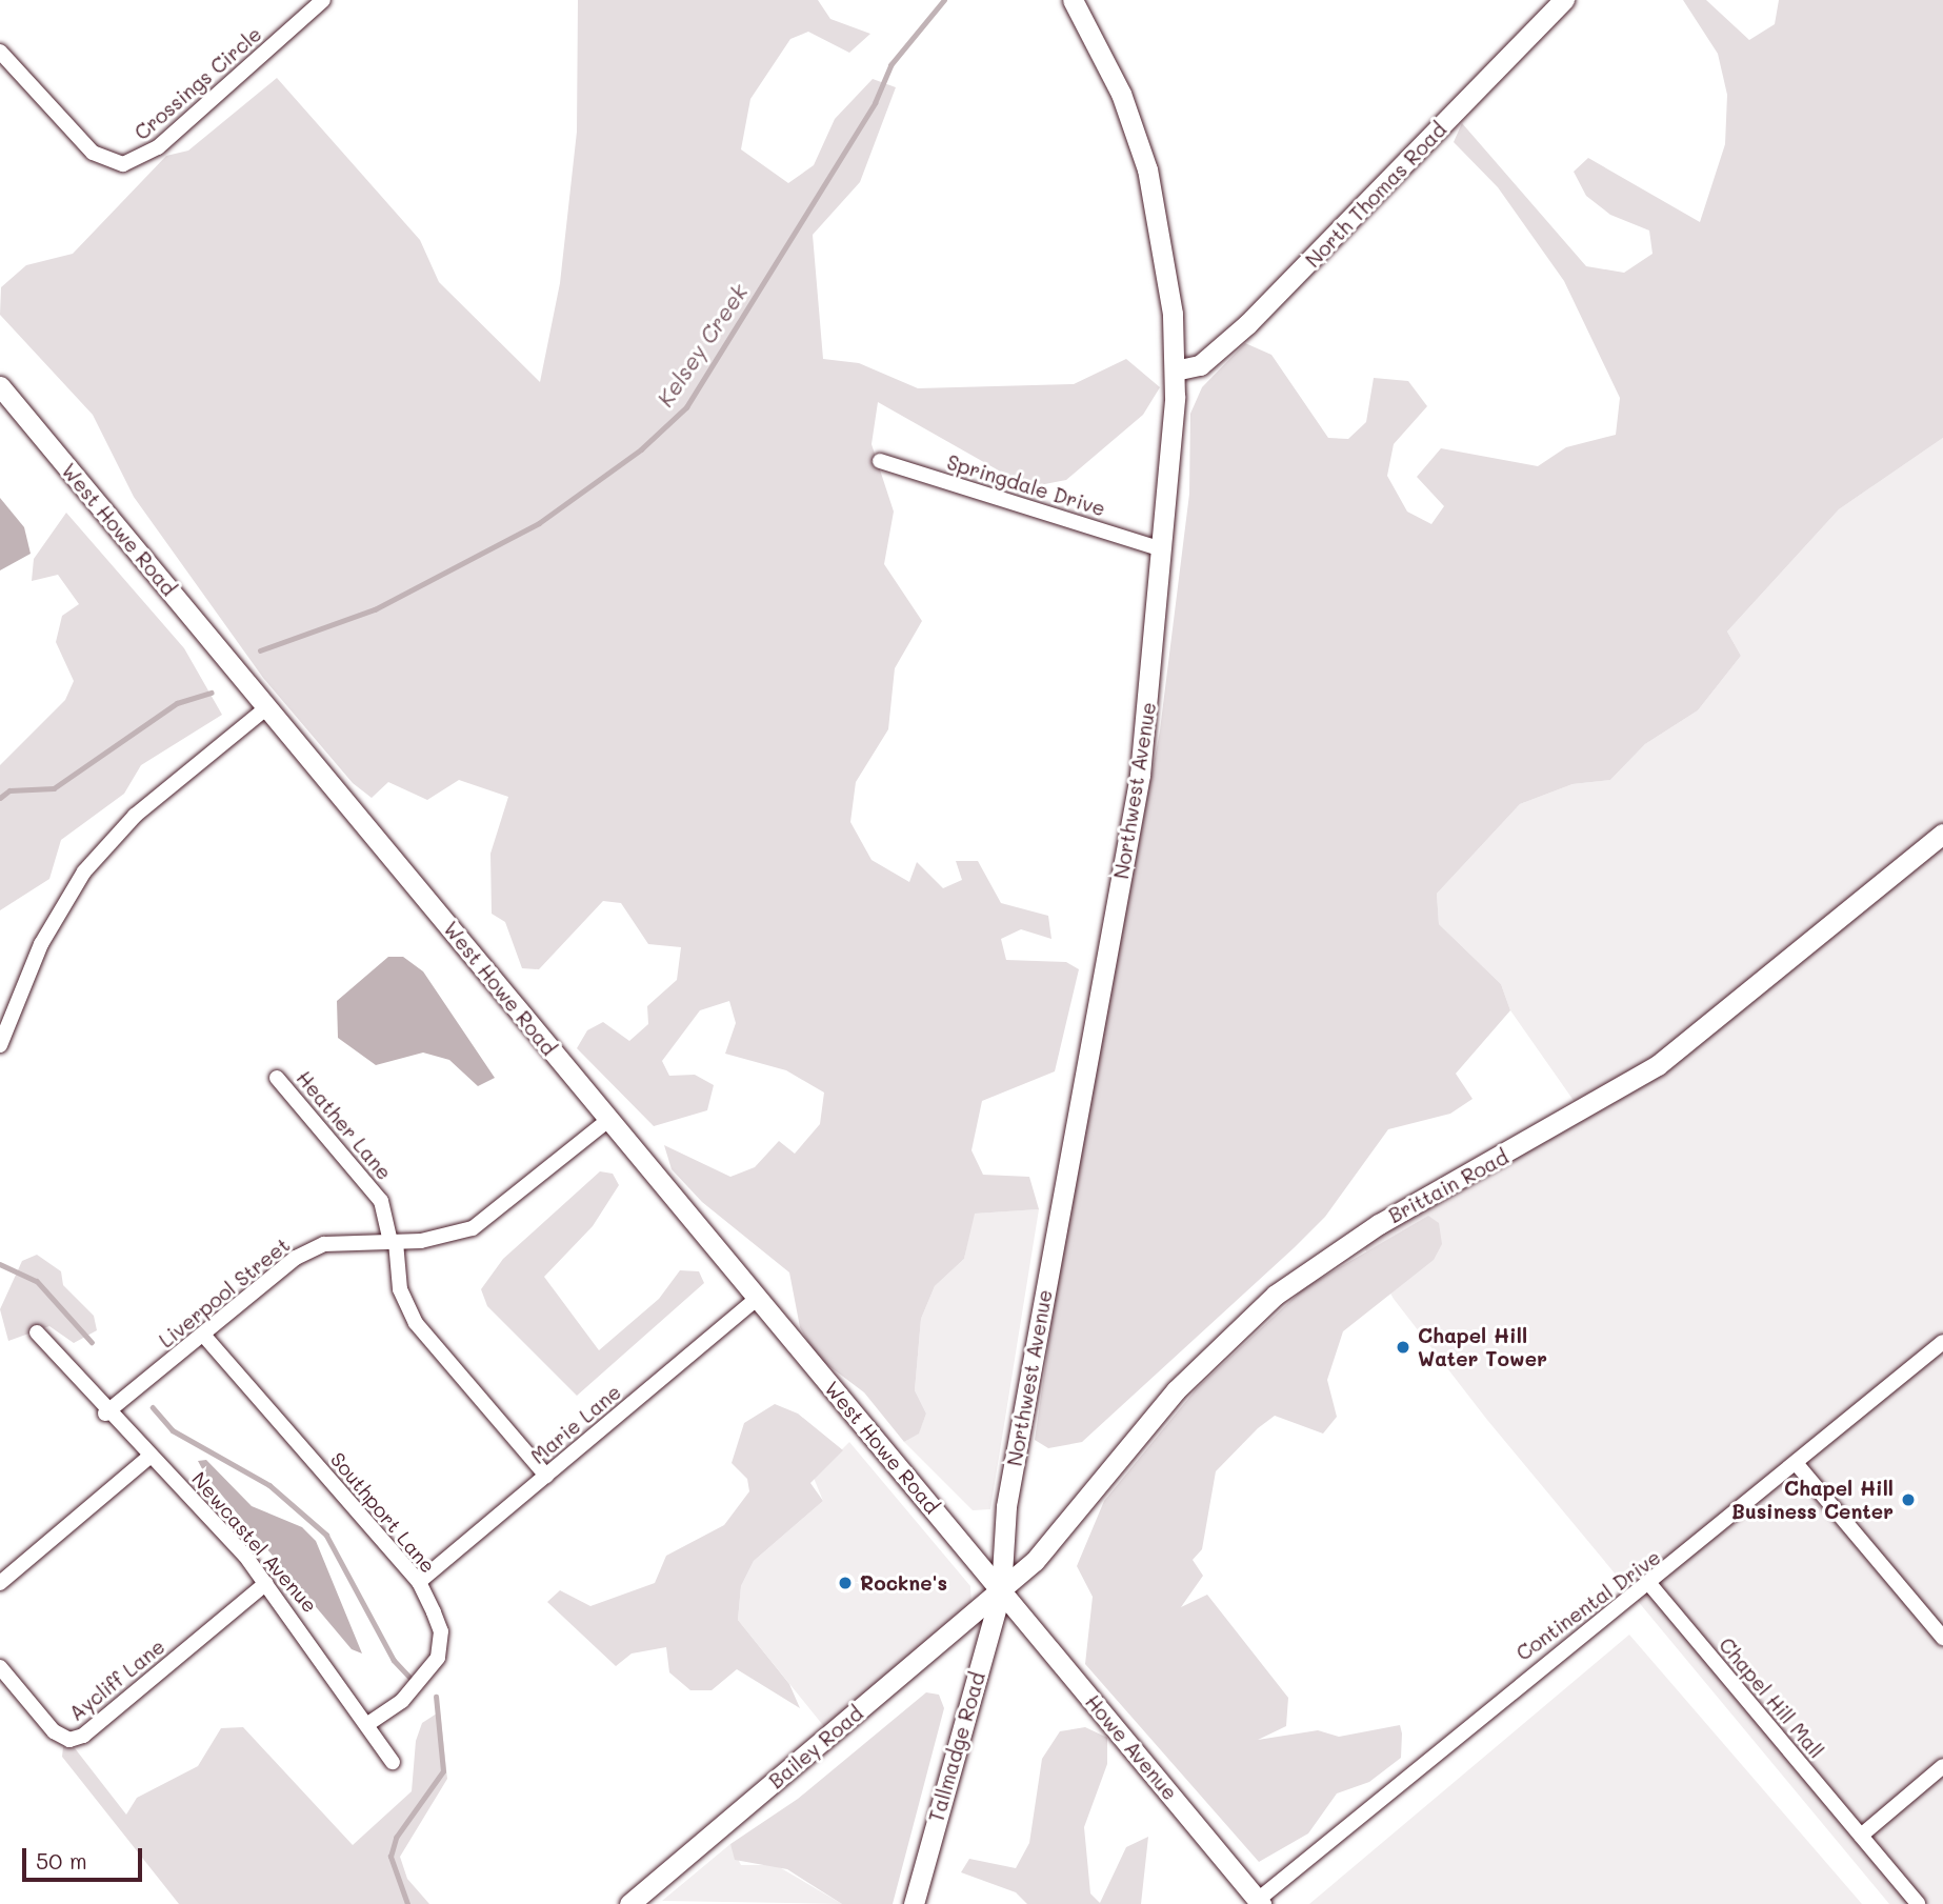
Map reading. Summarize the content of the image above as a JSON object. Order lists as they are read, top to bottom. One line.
{"streets":{"street":["Crossings Circle","North Thomas Road","Springdale Drive","West Howe Road","Northwest Avenue","Heather Lane","Brittain Road","Liverpool Street","Marie Lane","Southport Lane","Newcastel Avenue","Continental Drive","Aycliff Lane","Chapel Hill Mall","Bailey Road","Tallmadge Road","Howe Avenue"]},"crossings":[["North Thomas Road","Northwest Avenue"],["Springdale Drive","Northwest Avenue"],["West Howe Road","Northwest Avenue"],["West Howe Road","Brittain Road"],["West Howe Road","Liverpool Street"],["West Howe Road","Marie Lane"],["West Howe Road","Bailey Road"],["West Howe Road","Tallmadge Road"],["West Howe Road","Howe Avenue"],["Northwest Avenue","Brittain Road"],["Northwest Avenue","Bailey Road"],["Northwest Avenue","Tallmadge Road"],["Northwest Avenue","Howe Avenue"],["Heather Lane","Liverpool Street"],["Heather Lane","Marie Lane"],["Brittain Road","Bailey Road"],["Brittain Road","Tallmadge Road"],["Brittain Road","Howe Avenue"],["Liverpool Street","Southport Lane"],["Liverpool Street","Newcastel Avenue"],["Marie Lane","Southport Lane"],["Southport Lane","Newcastel Avenue"],["Newcastel Avenue","Aycliff Lane"],["Continental Drive","Chapel Hill Mall"],["Continental Drive","Howe Avenue"],["Bailey Road","Tallmadge Road"],["Bailey Road","Howe Avenue"],["Tallmadge Road","Howe Avenue"]],"water":["Kelsey Creek"],"places":["Chapel Hill Water Tower","Chapel Hill Business Center","Rockne's"],"scale_bar":"50 m"}
